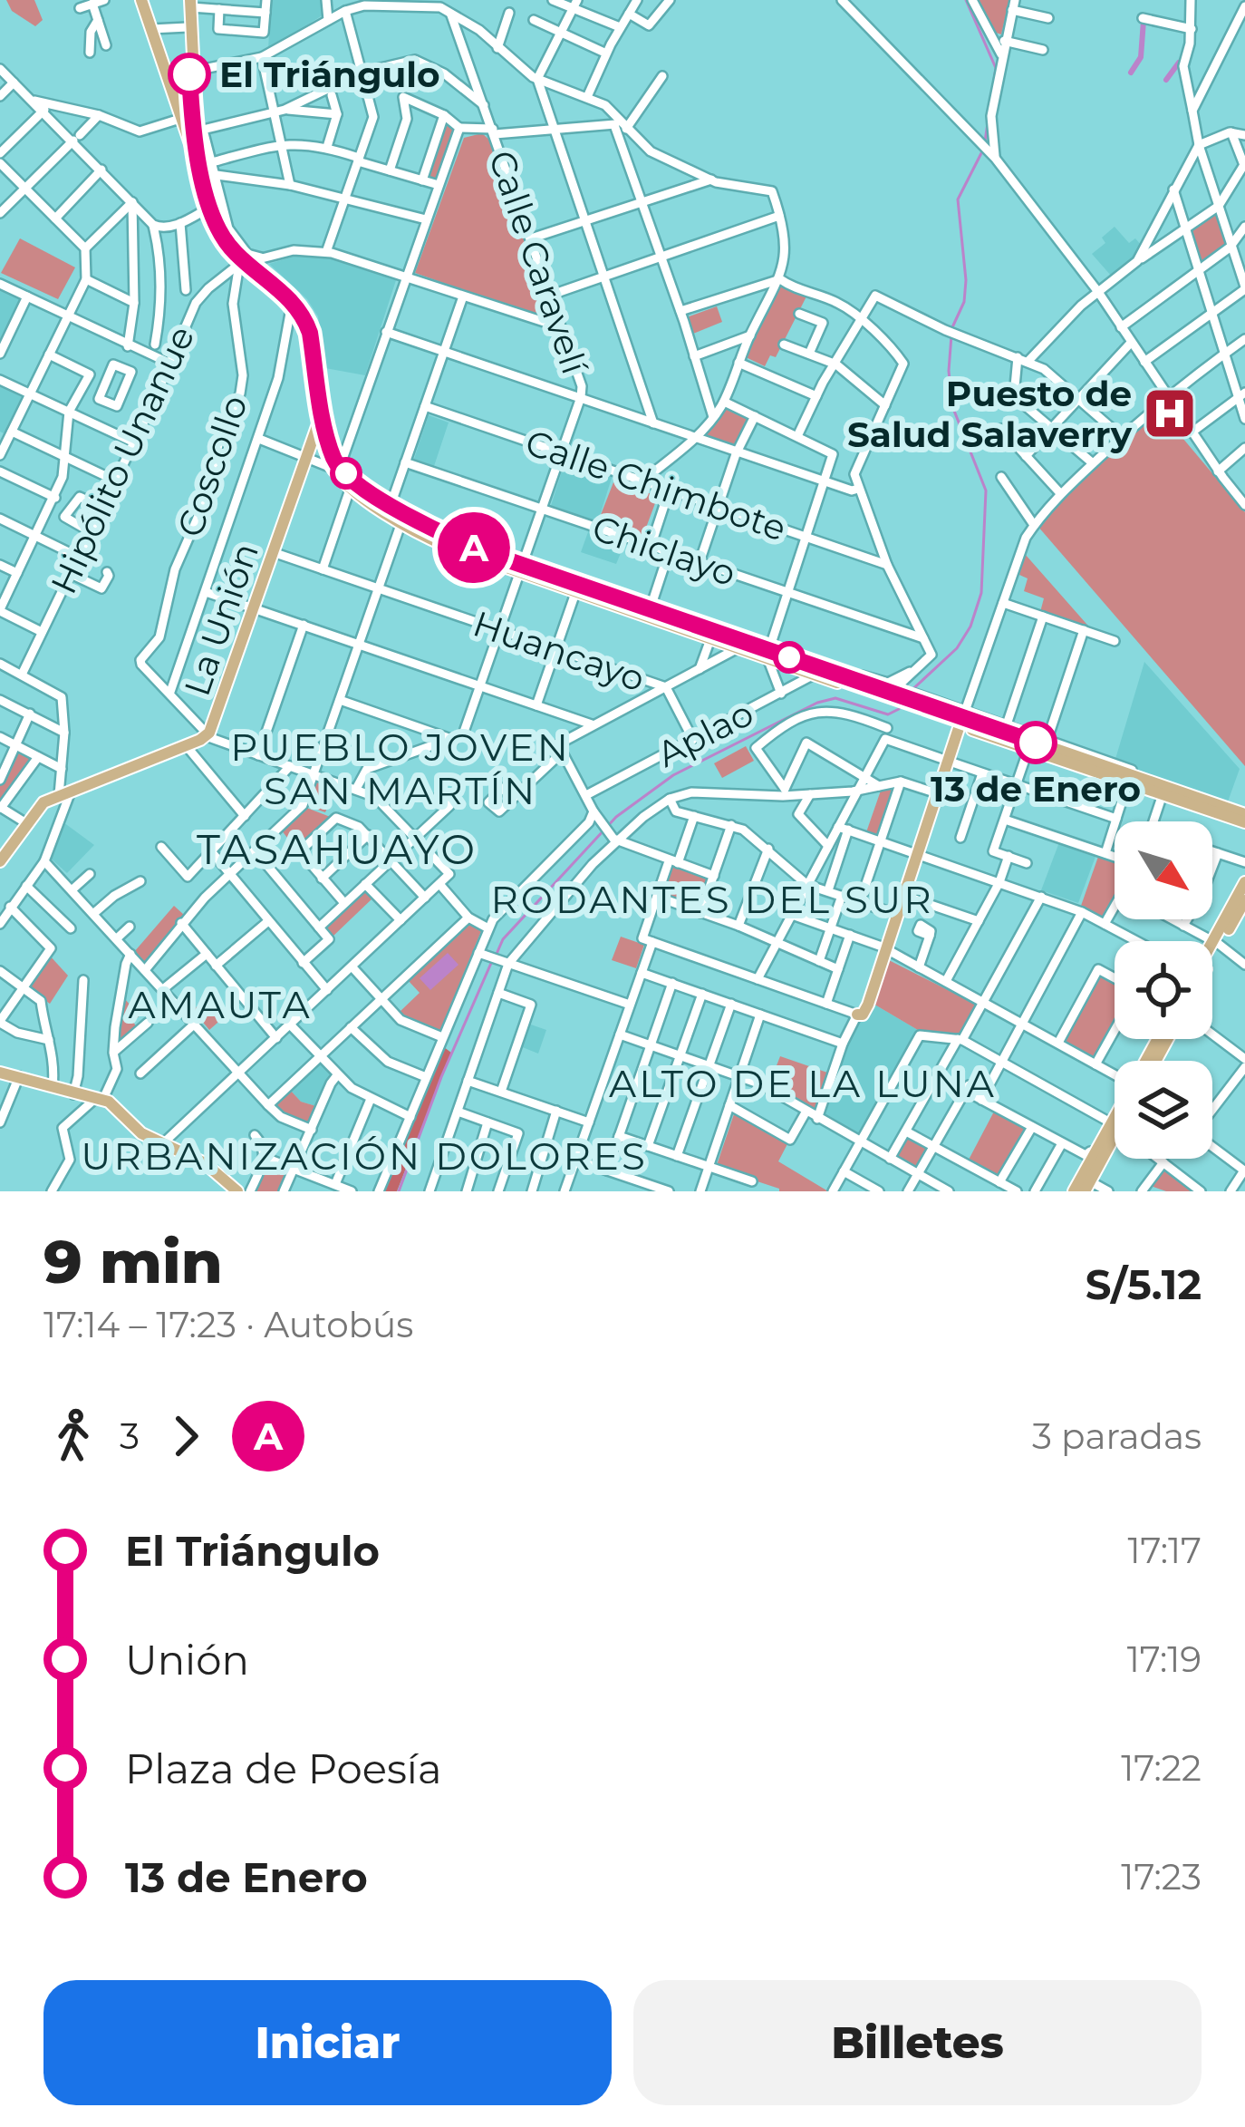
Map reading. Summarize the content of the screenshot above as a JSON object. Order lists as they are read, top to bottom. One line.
{"streets":{"main road":["La Unión"],"street":["Calle Caravelí","Hipólito Unanue","Coscollo","Calle Chimbote","Chiclayo","Huancayo","Aplao"]},"crossings":[["Calle Caravelí","Calle Chimbote"],["Calle Caravelí","Chiclayo"],["Calle Caravelí","Huancayo"],["Hipólito Unanue","Coscollo"],["La Unión","Huancayo"],["Huancayo","Aplao"]],"districts":["PUEBLO JOVEN SAN MARTÍN","TASAHUAYO","RODANTES DEL SUR","AMAUTA","ALTO DE LA LUNA","URBANIZACIÓN DOLORES"],"places":{"other":["El Triángulo","13 de Enero"],"hospital":["Puesto de Salud Salaverry"]},"lines":["bus line A"],"north":"bottom right","page":{"on_map":"A","heading":["9 min","17:14 – 17:23 · Autobús","S/5.12"],"legs":["3","A","3 paradas"],"list":[{"name":"El Triángulo","value":"17:17"},{"name":"Unión","value":"17:19"},{"name":"Plaza de Poesía","value":"17:22"},{"name":"13 de Enero","value":"17:23"}],"buttons":["Iniciar","Billetes"]}}
